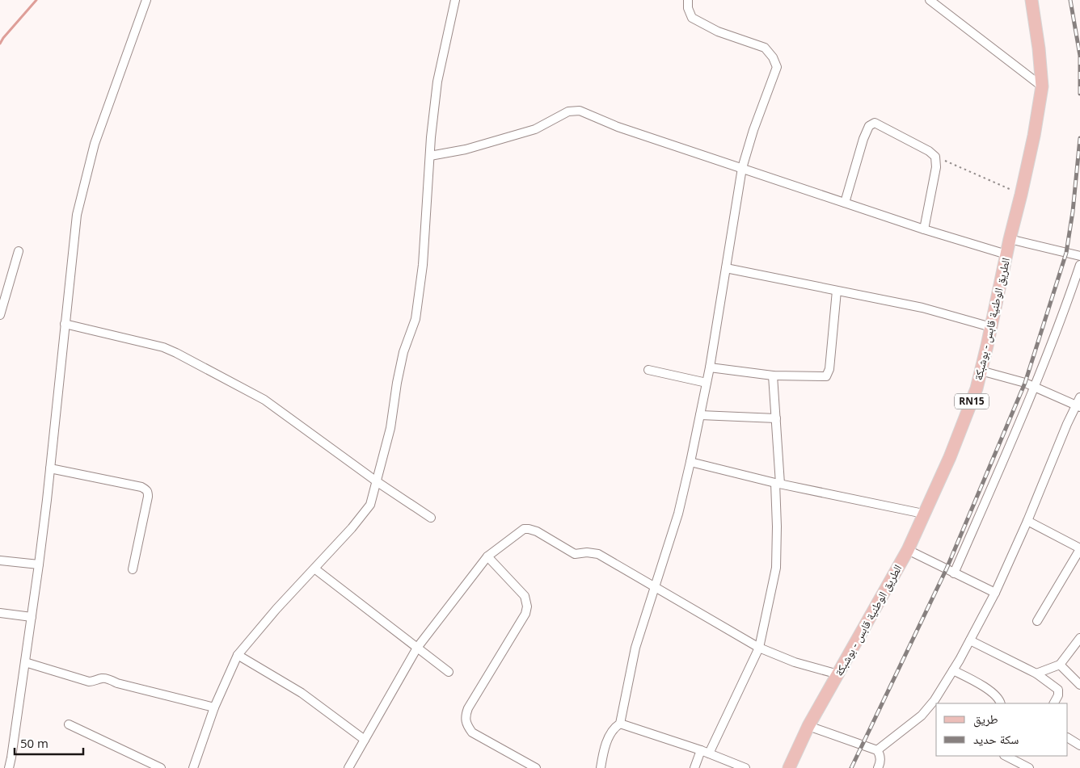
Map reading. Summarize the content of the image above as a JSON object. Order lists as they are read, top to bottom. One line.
{"streets":{"main road":["الطريق الوطنية قابس - بوشبكة","RN15"]},"legend":["طريق","سكة حديد"],"scale_bar":"50 m"}
